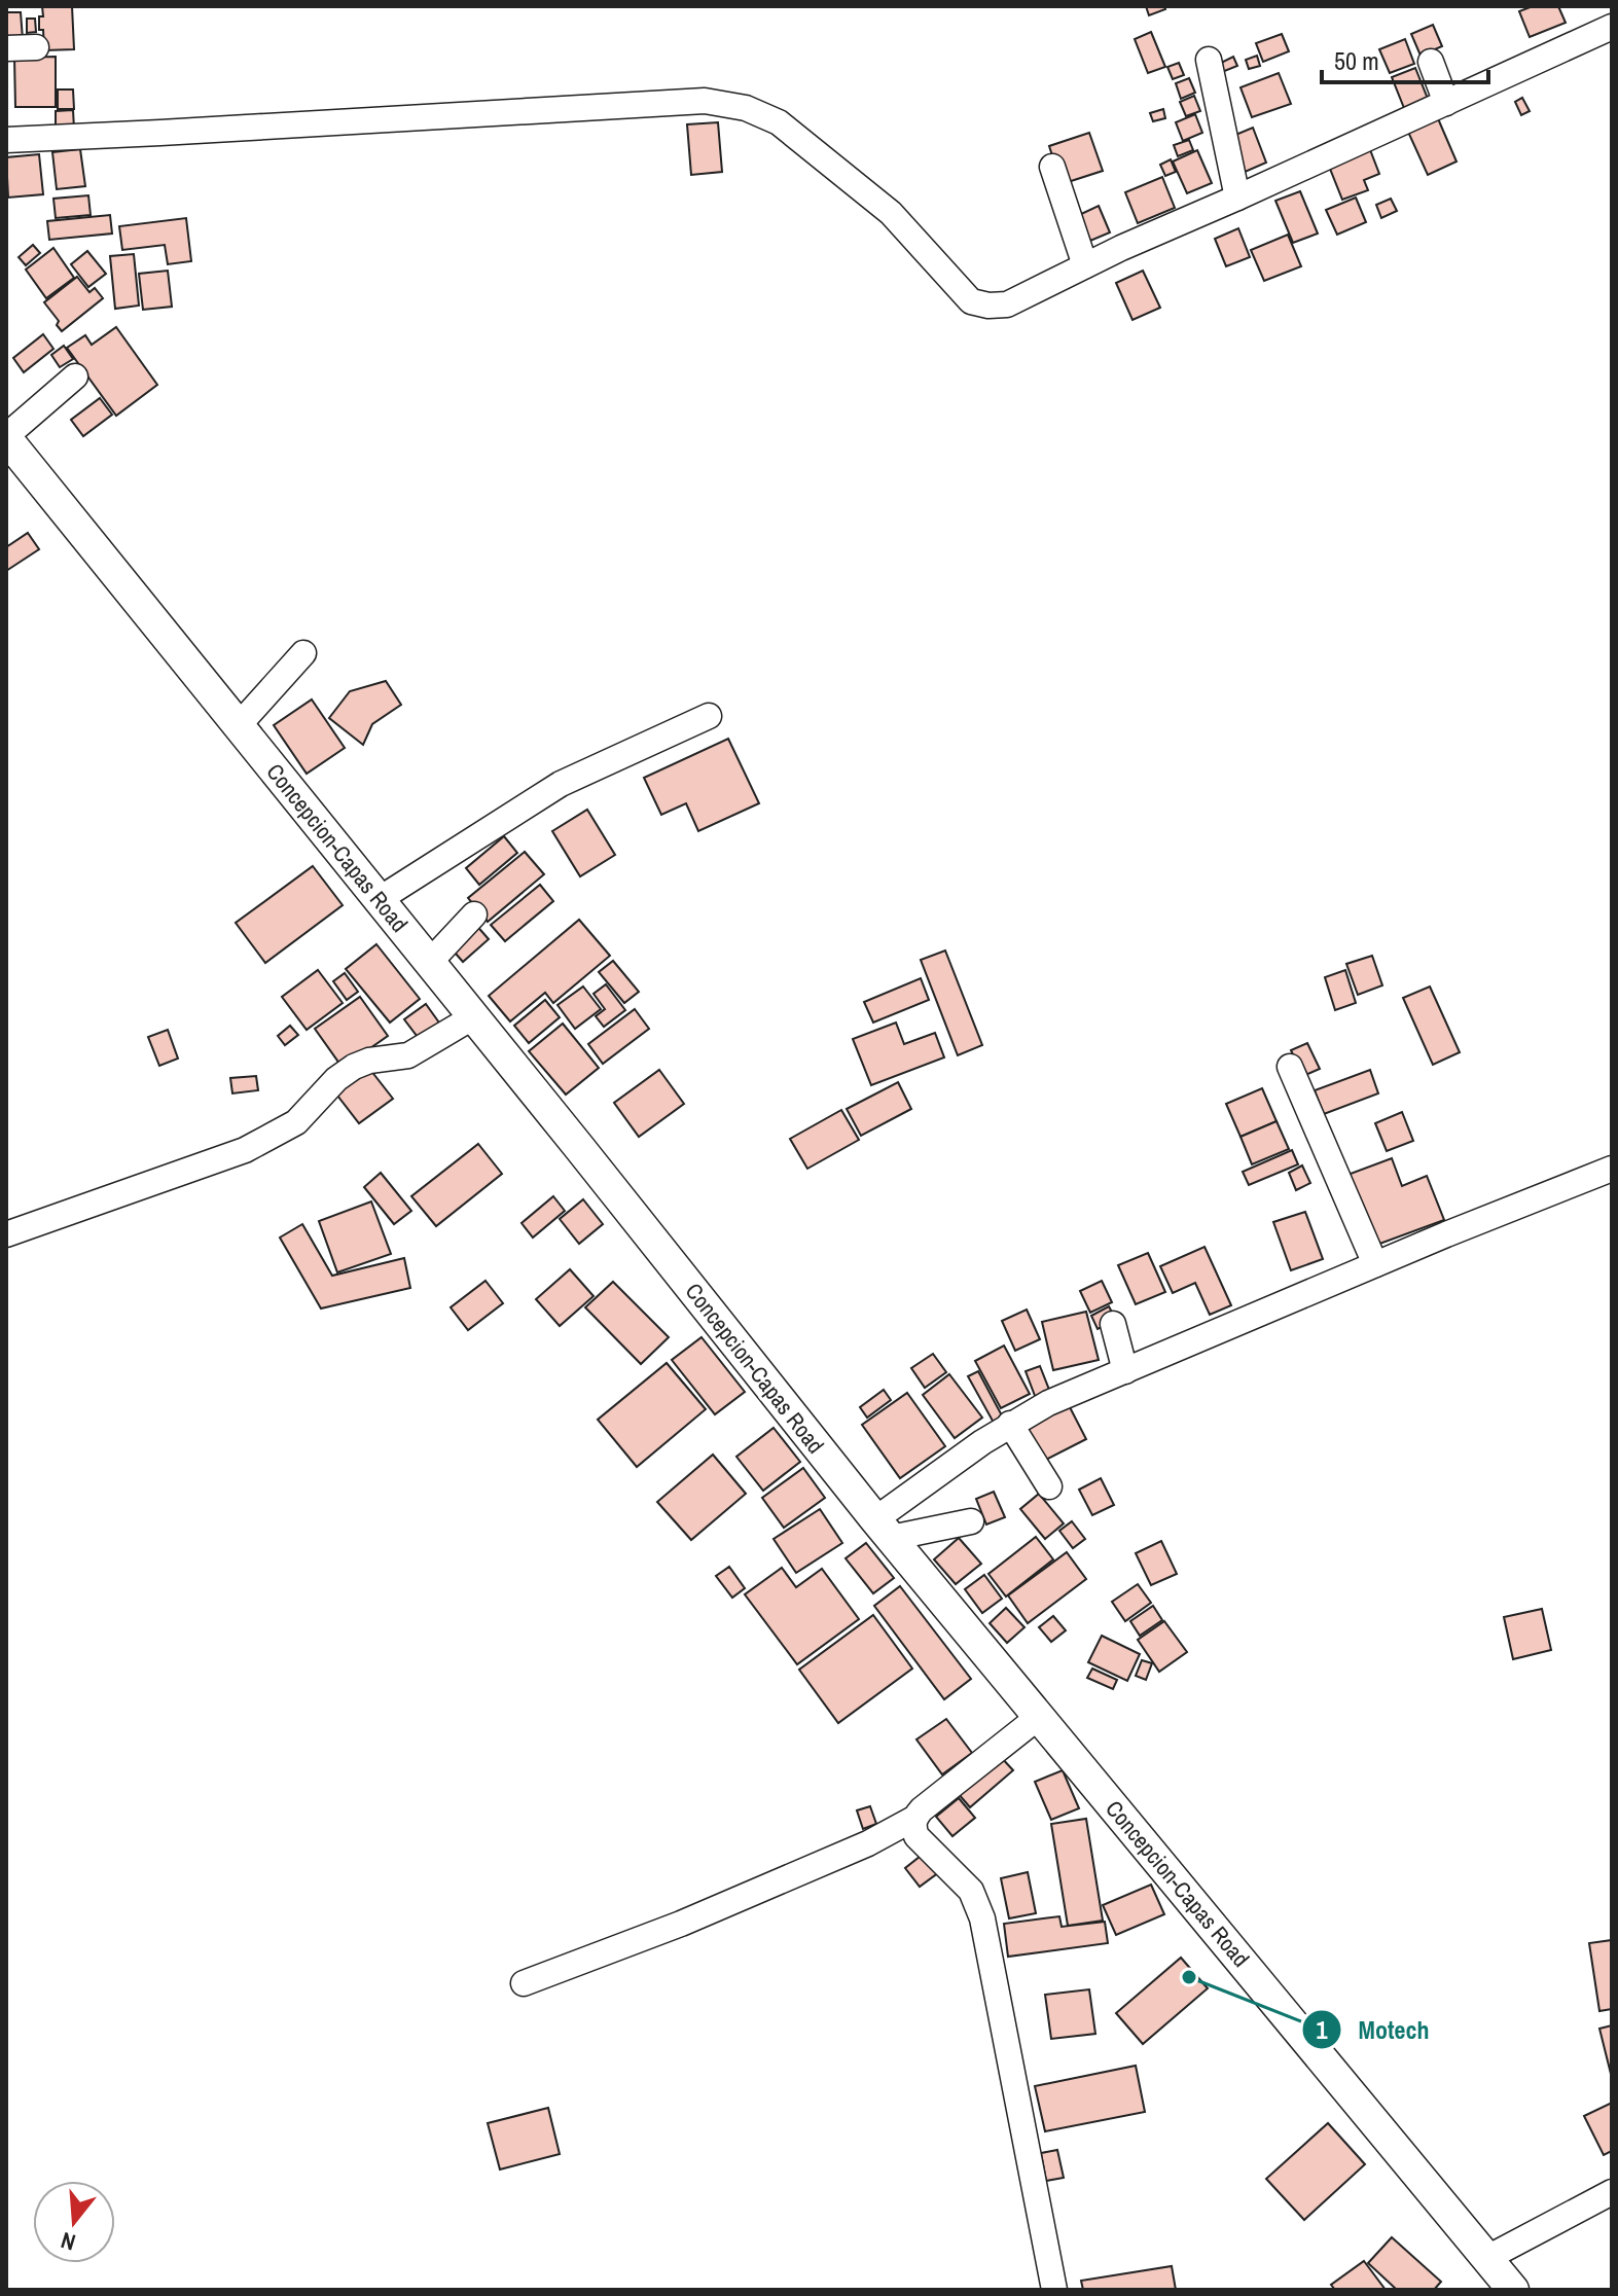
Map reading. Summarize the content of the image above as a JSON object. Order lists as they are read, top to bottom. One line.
{"streets":{"main road":["Concepcion-Capas Road"]},"places":["Motech"],"scale_bar":"50 m","north":"bottom"}
